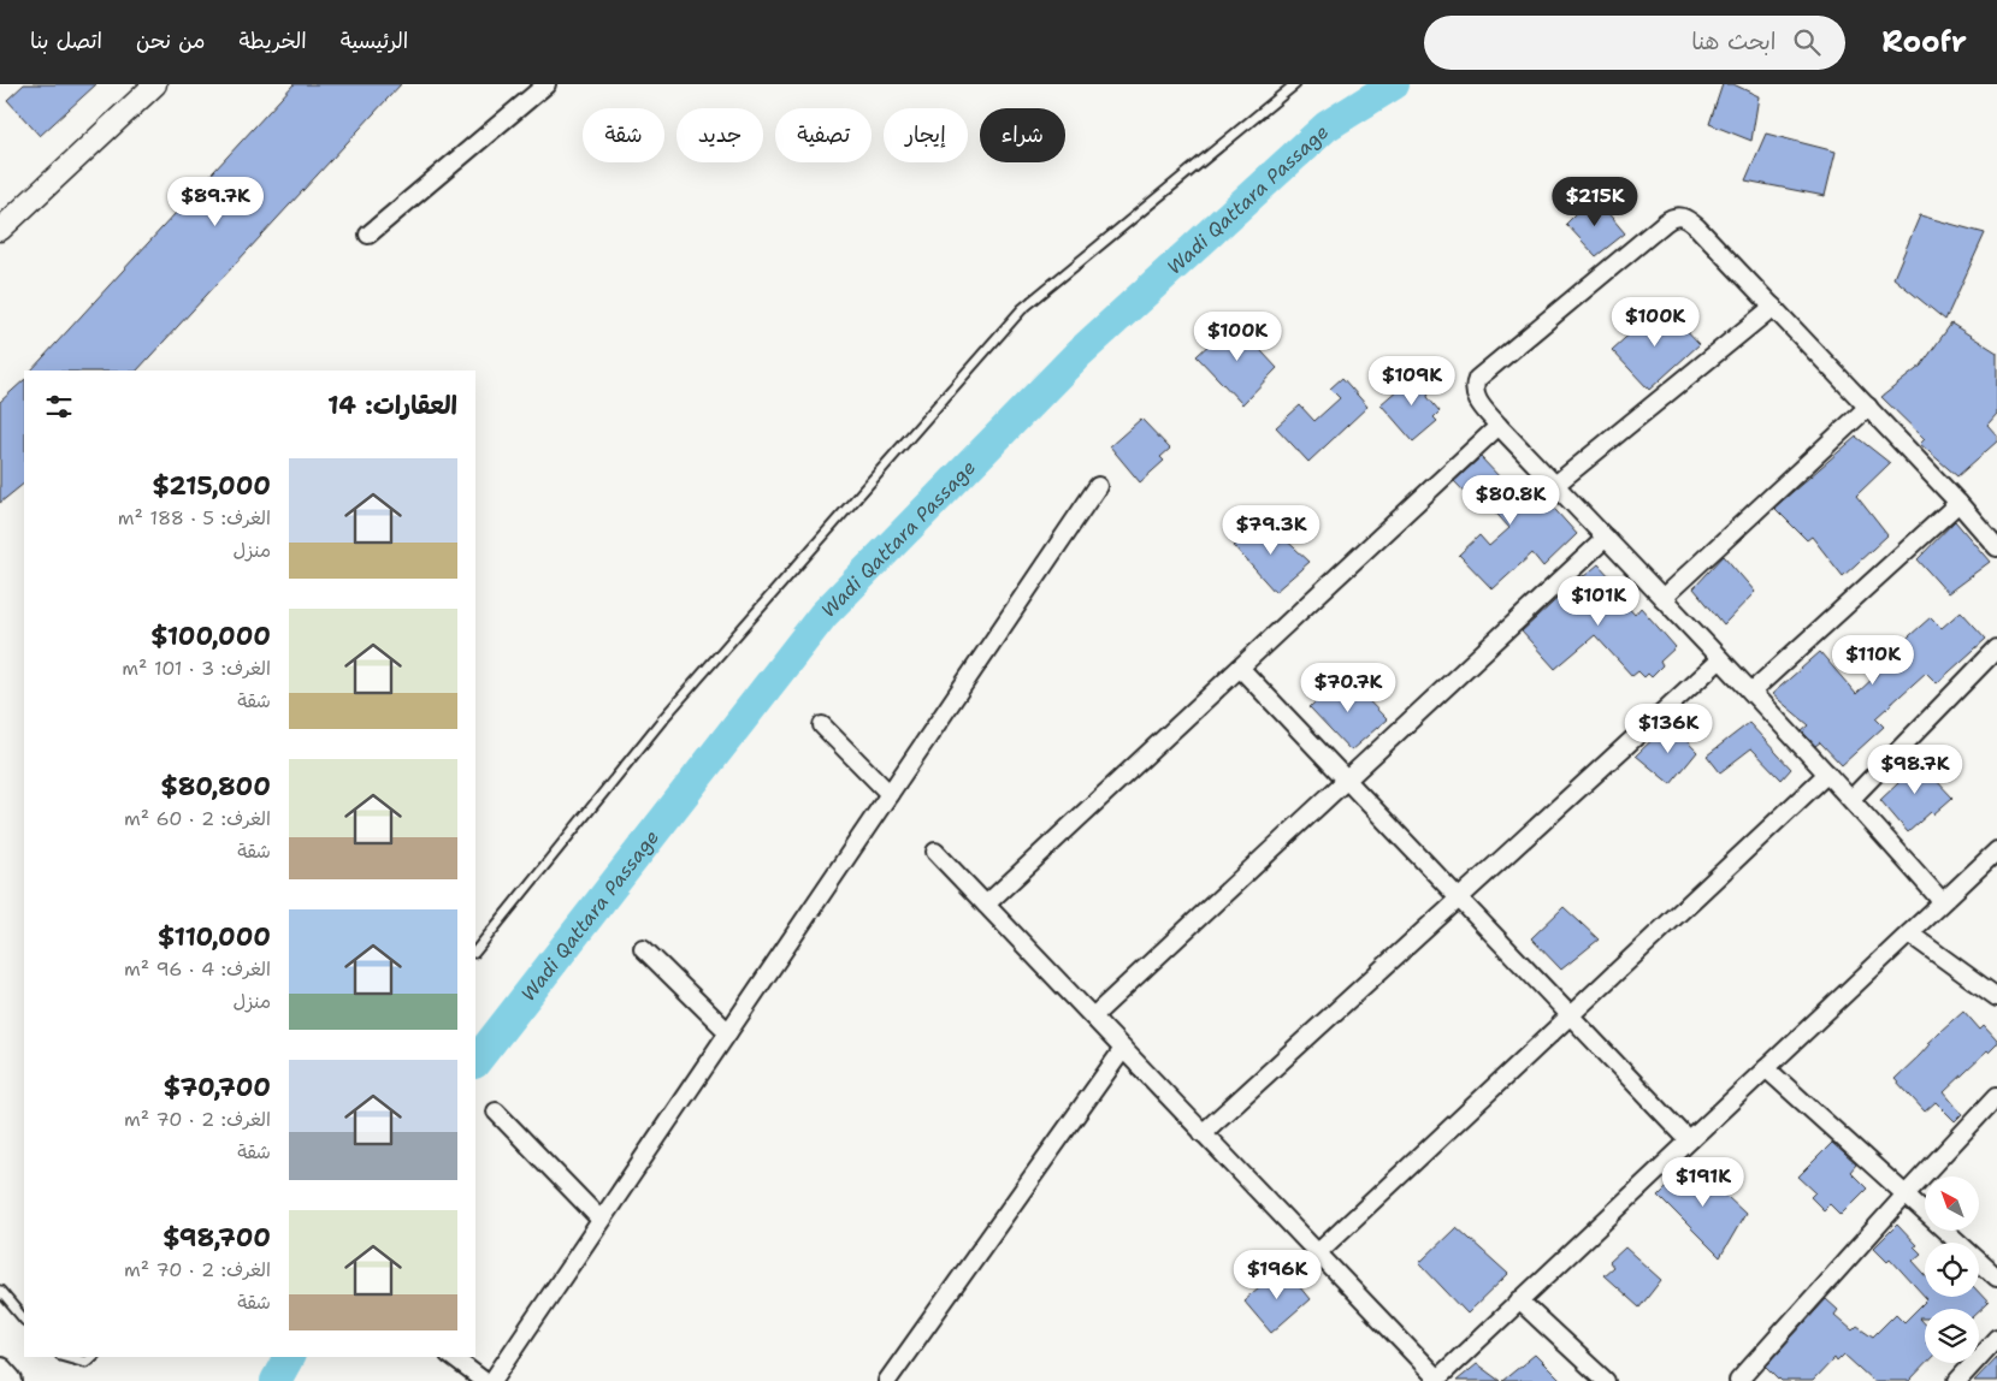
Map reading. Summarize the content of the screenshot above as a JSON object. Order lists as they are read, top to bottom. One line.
{"water":["Wadi Qattara Passage"],"north":"top left","page":{"header":"Roofr","search":"ابحث هنا","nav":["الرئيسية","الخريطة","من نحن","اتصل بنا"],"chip":["شراء","إيجار","تصفية","جديد","شقة"],"price":["$89.7K","$215K","$100K","$100K","$109K","$80.8K","$79.3K","$101K","$110K","$70.7K","$136K","$98.7K","$191K","$196K"],"heading":"العقارات: 14","list":[{"name":"$215,000","note":"الغرف: 5 · 188 m² · منزل"},{"name":"$100,000","note":"الغرف: 3 · 101 m² · شقة"},{"name":"$80,800","note":"الغرف: 2 · 60 m² · شقة"},{"name":"$110,000","note":"الغرف: 4 · 96 m² · منزل"},{"name":"$70,700","note":"الغرف: 2 · 70 m² · شقة"},{"name":"$98,700","note":"الغرف: 2 · 70 m² · شقة"}]}}
